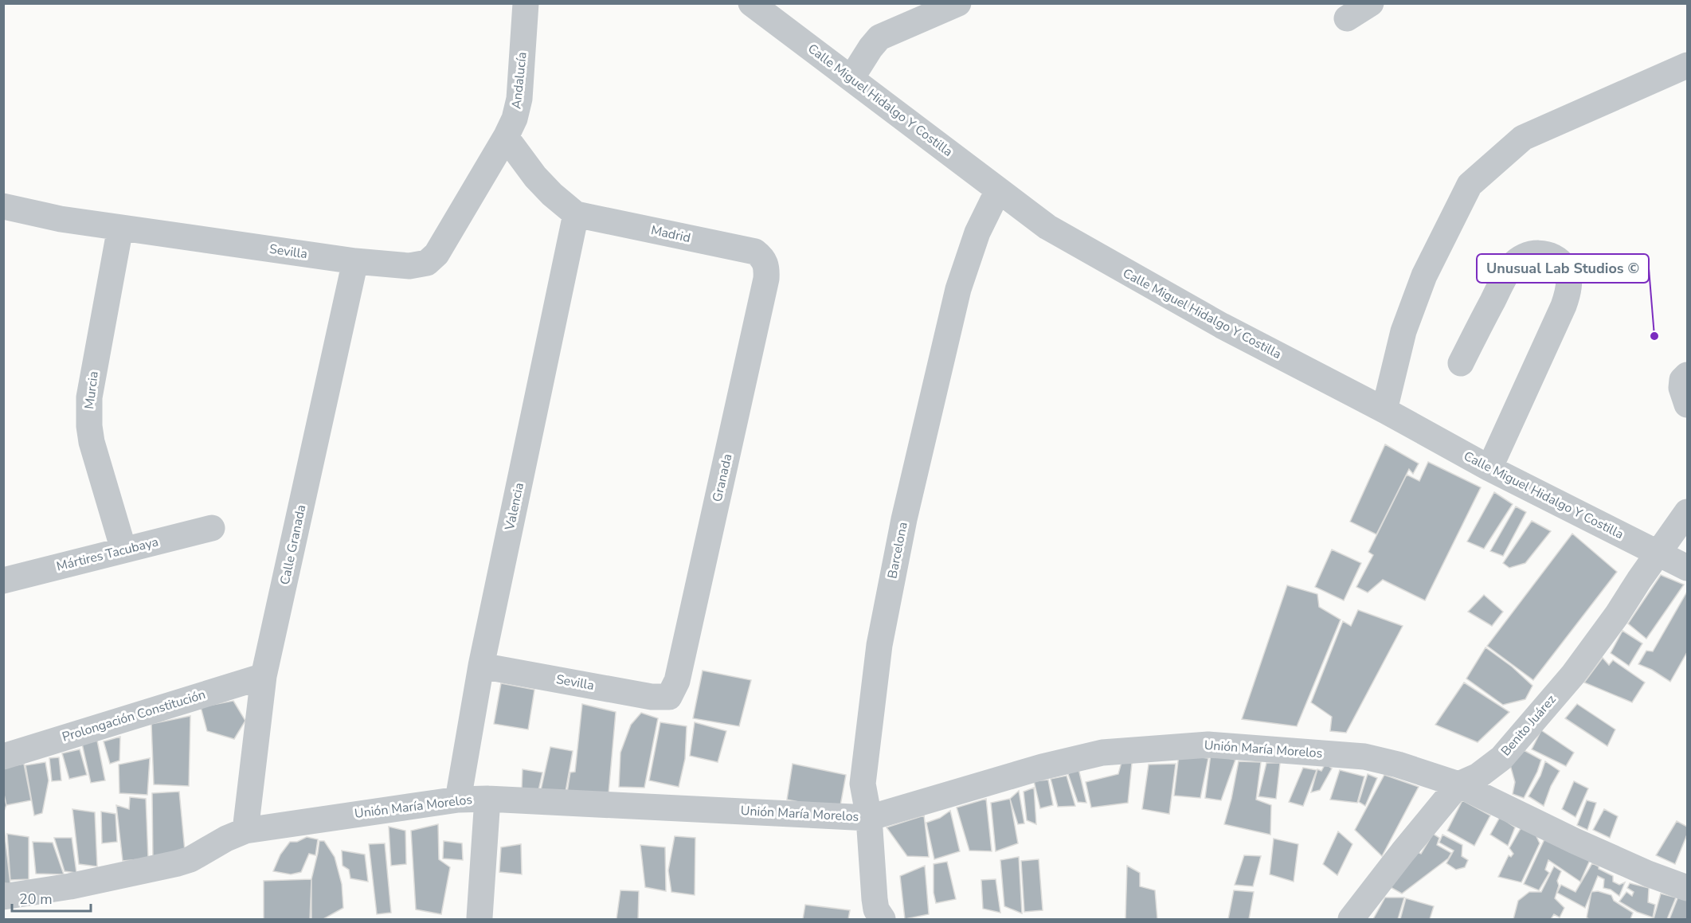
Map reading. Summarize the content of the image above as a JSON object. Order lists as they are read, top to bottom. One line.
{"streets":{"street":["Andalucía","Calle Miguel Hidalgo Y Costilla","Madrid","Sevilla","Murcia","Granada","Valencia","Calle Granada","Barcelona","Mártires Tacubaya","Prolongación Constitución","Benito Juárez","Unión María Morelos"]},"crossings":[["Andalucía","Sevilla"],["Calle Miguel Hidalgo Y Costilla","Barcelona"],["Calle Miguel Hidalgo Y Costilla","Benito Juárez"],["Madrid","Granada"],["Madrid","Valencia"],["Sevilla","Murcia"],["Sevilla","Granada"],["Sevilla","Valencia"],["Sevilla","Calle Granada"],["Murcia","Mártires Tacubaya"],["Valencia","Unión María Morelos"],["Calle Granada","Prolongación Constitución"],["Calle Granada","Unión María Morelos"],["Barcelona","Unión María Morelos"],["Benito Juárez","Unión María Morelos"]],"places":["Unusual Lab Studios ©"],"scale_bar":"20 m"}
